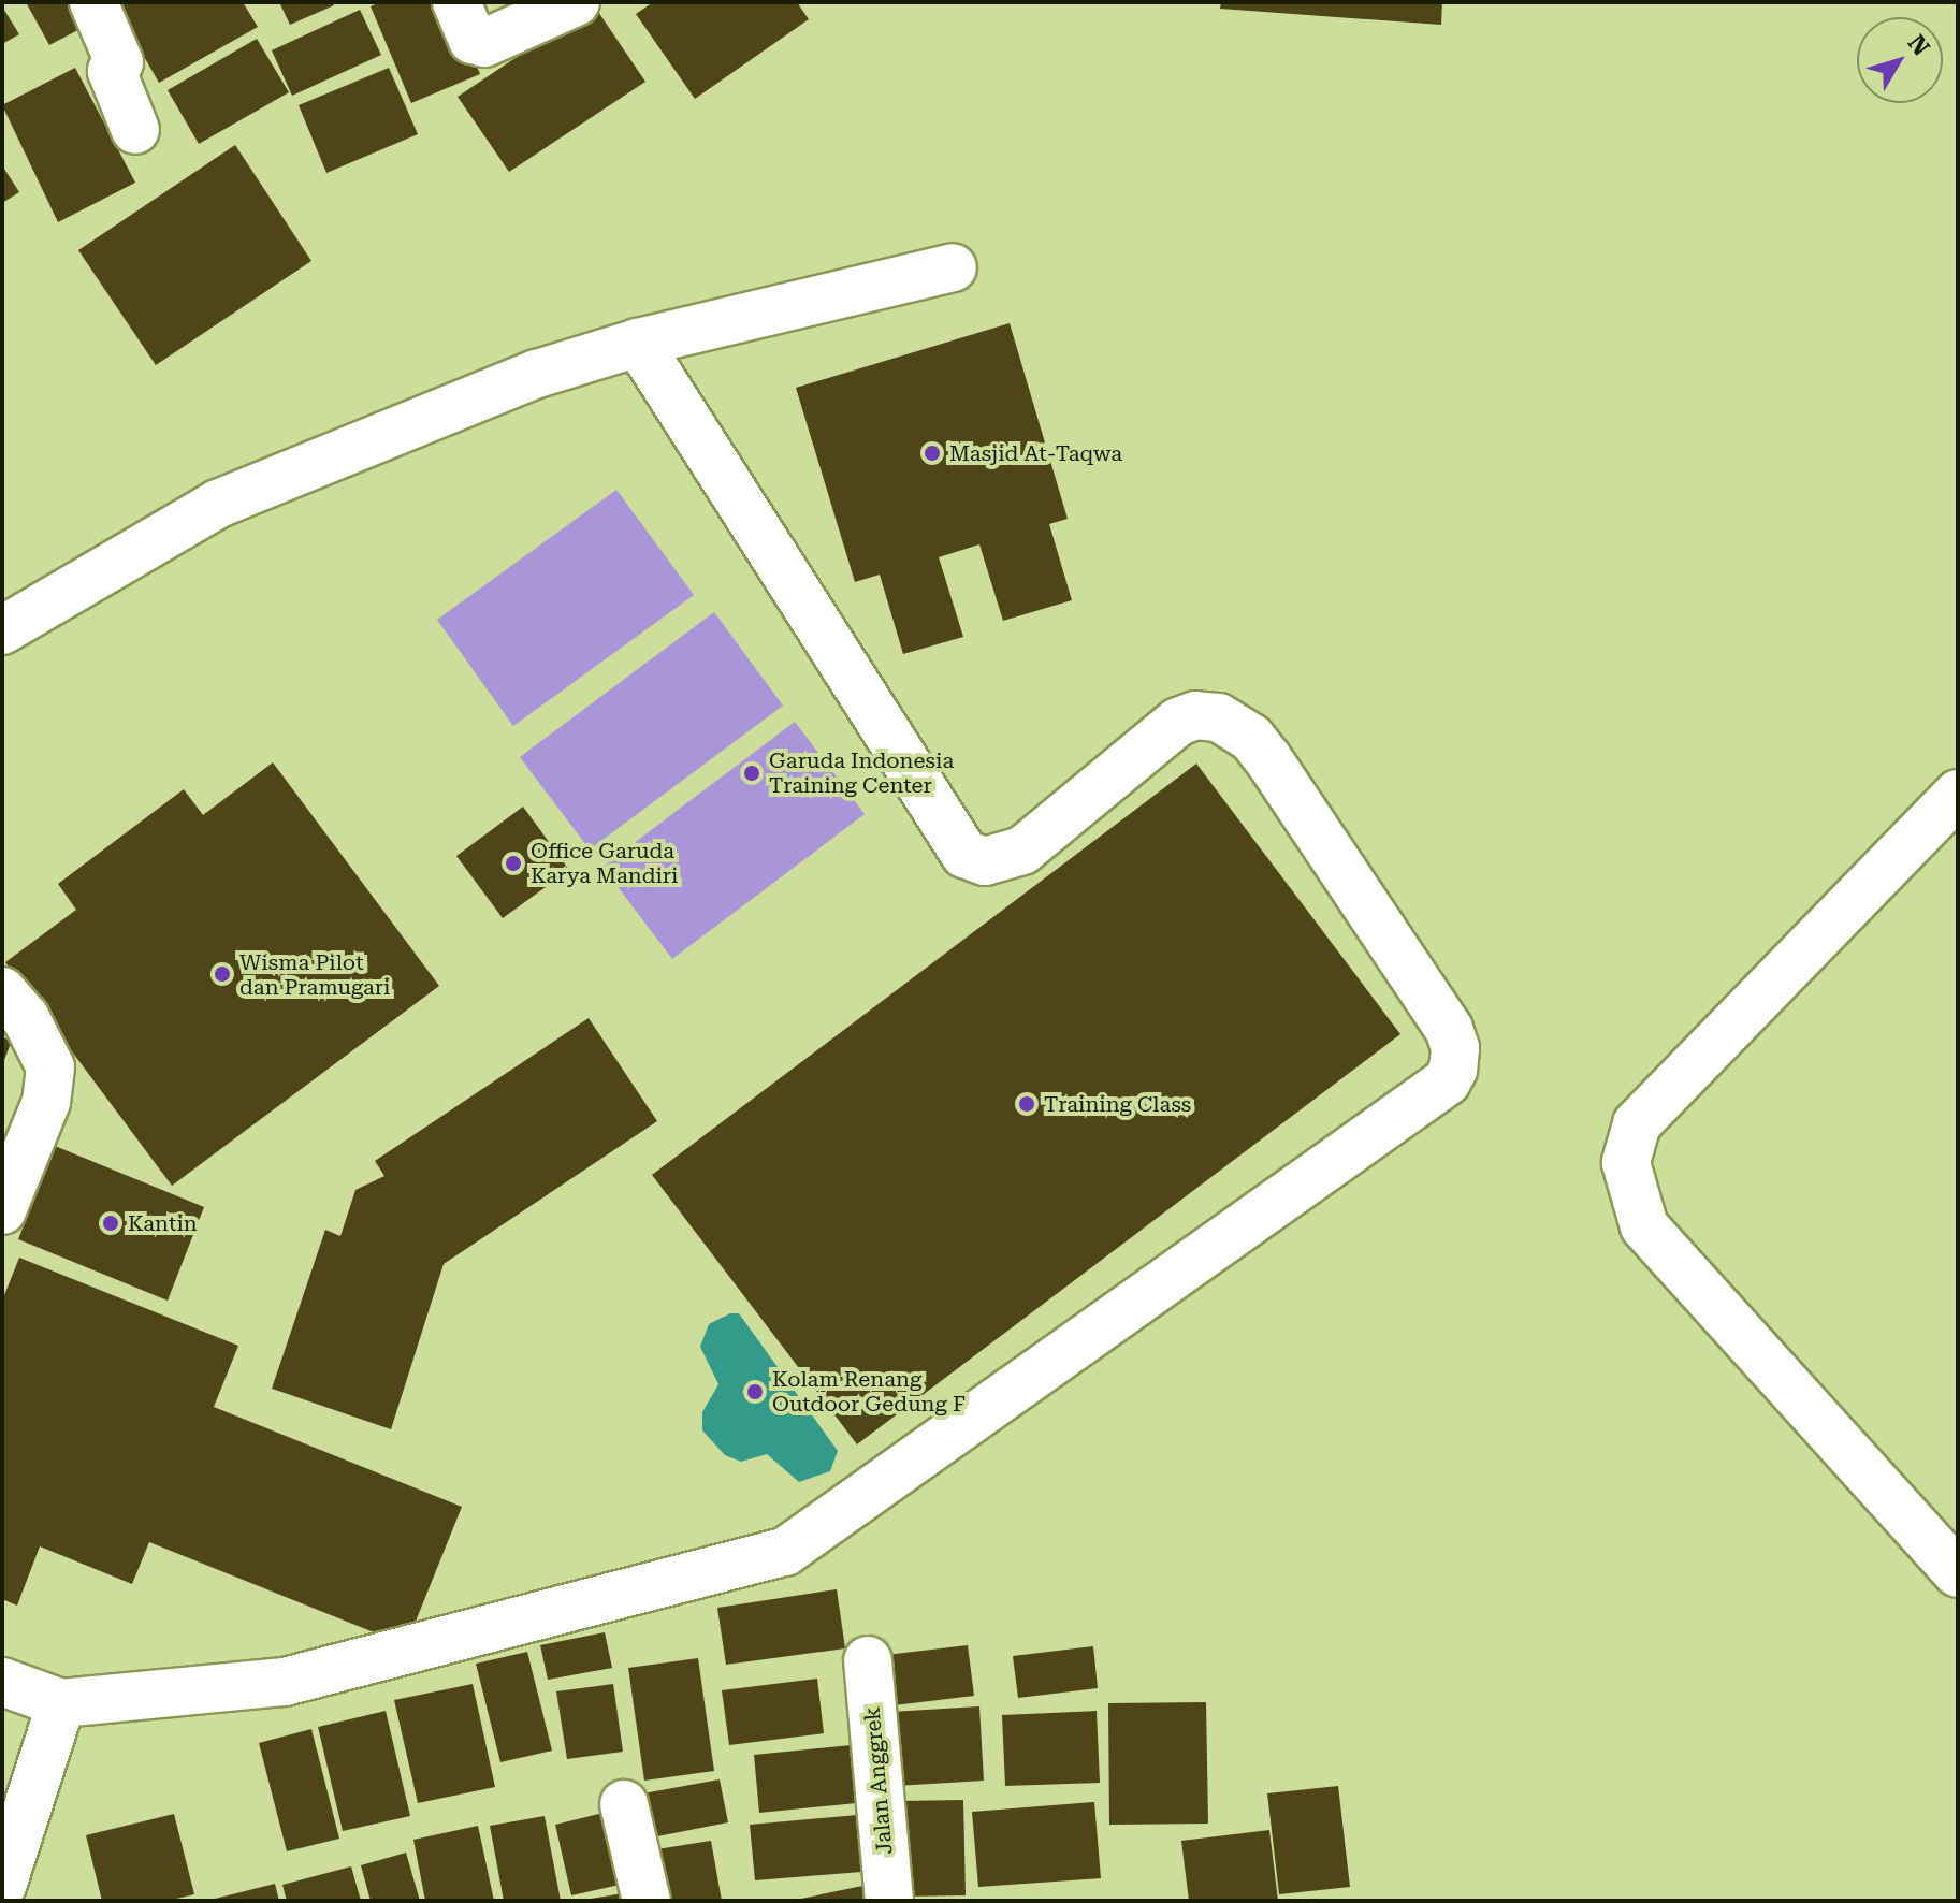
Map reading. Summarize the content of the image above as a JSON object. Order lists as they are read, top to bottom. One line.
{"streets":{"street":["Jalan Anggrek"]},"places":["Masjid At-Taqwa","Garuda Indonesia Training Center","Office Garuda Karya Mandiri","Wisma Pilot dan Pramugari","Training Class","Kantin","Kolam Renang Outdoor Gedung F"],"north":"top right"}
